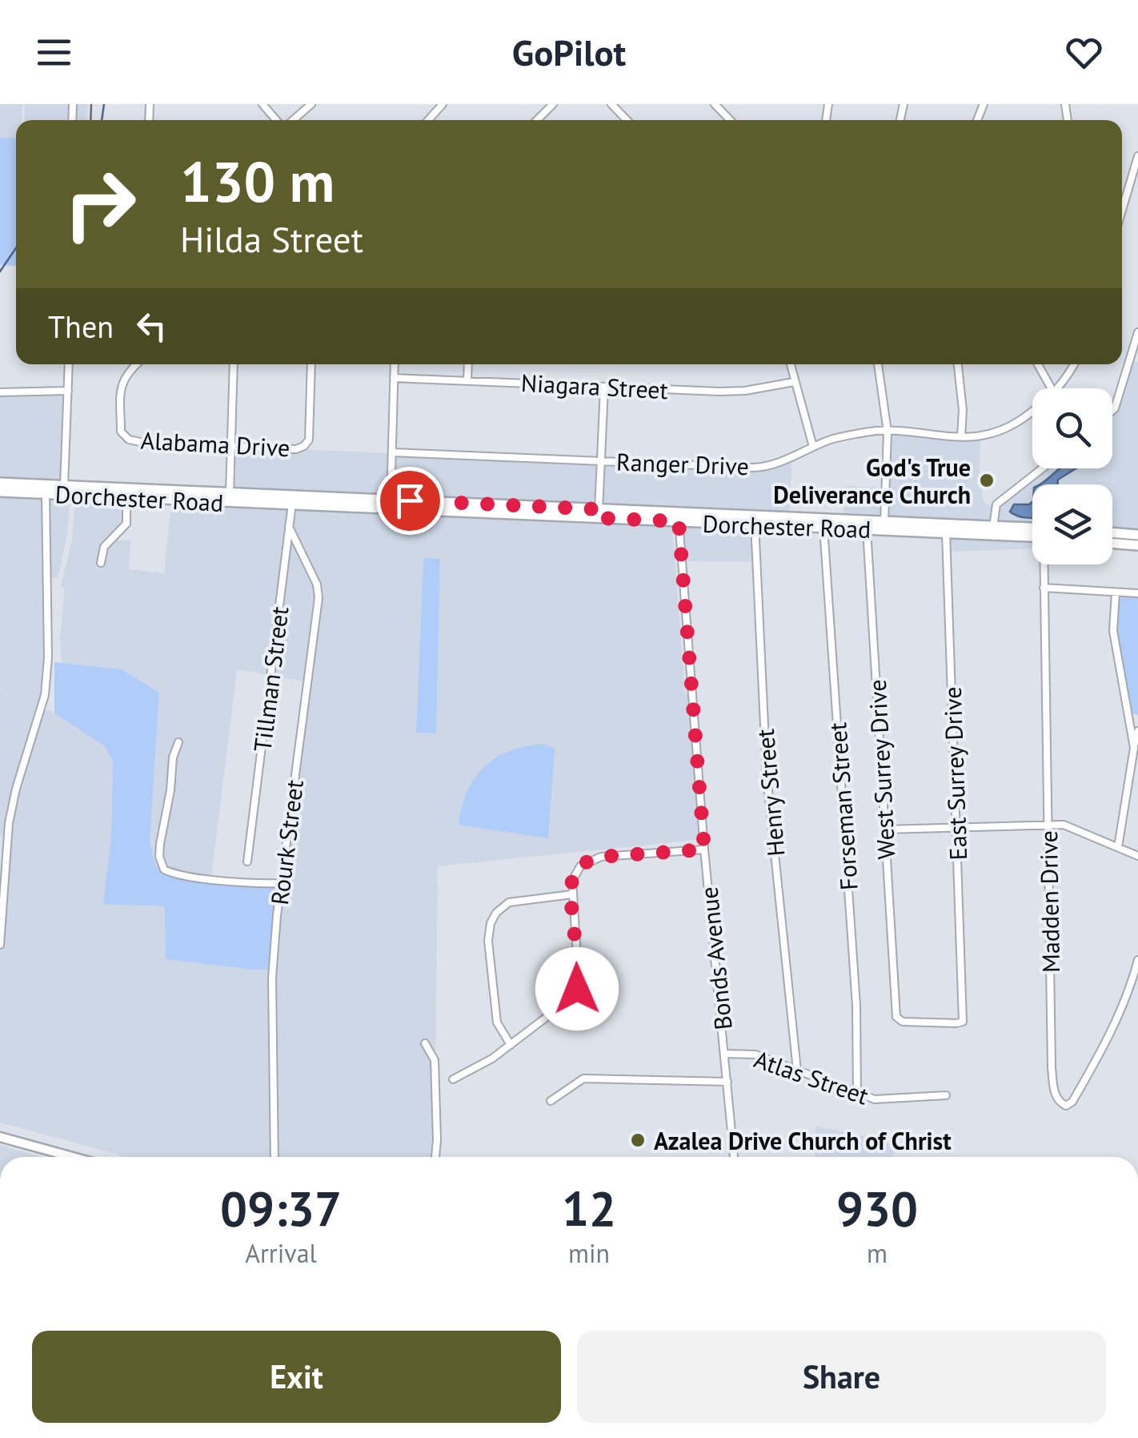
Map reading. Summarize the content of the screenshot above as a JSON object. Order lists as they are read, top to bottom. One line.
{"streets":{"main road":["Dorchester Road"],"street":["Niagara Street","Alabama Drive","Ranger Drive","Tillman Street","West Surrey Drive","East Surrey Drive","Henry Street","Forseman Street","Rourk Street","Madden Drive","Bonds Avenue","Atlas Street"]},"crossings":[["Dorchester Road","Tillman Street"],["Dorchester Road","West Surrey Drive"],["Dorchester Road","East Surrey Drive"],["Dorchester Road","Henry Street"],["Dorchester Road","Forseman Street"],["Dorchester Road","Bonds Avenue"],["Tillman Street","Rourk Street"],["West Surrey Drive","East Surrey Drive"],["Henry Street","Atlas Street"],["Forseman Street","Atlas Street"],["Bonds Avenue","Atlas Street"]],"places":["God's True Deliverance Church","Azalea Drive Church of Christ"],"page":{"header":"GoPilot","turn":["130 m","Hilda Street"],"then":"Then","eta":["09:37","Arrival","12","min","930","m"],"buttons":["Exit","Share"]}}
